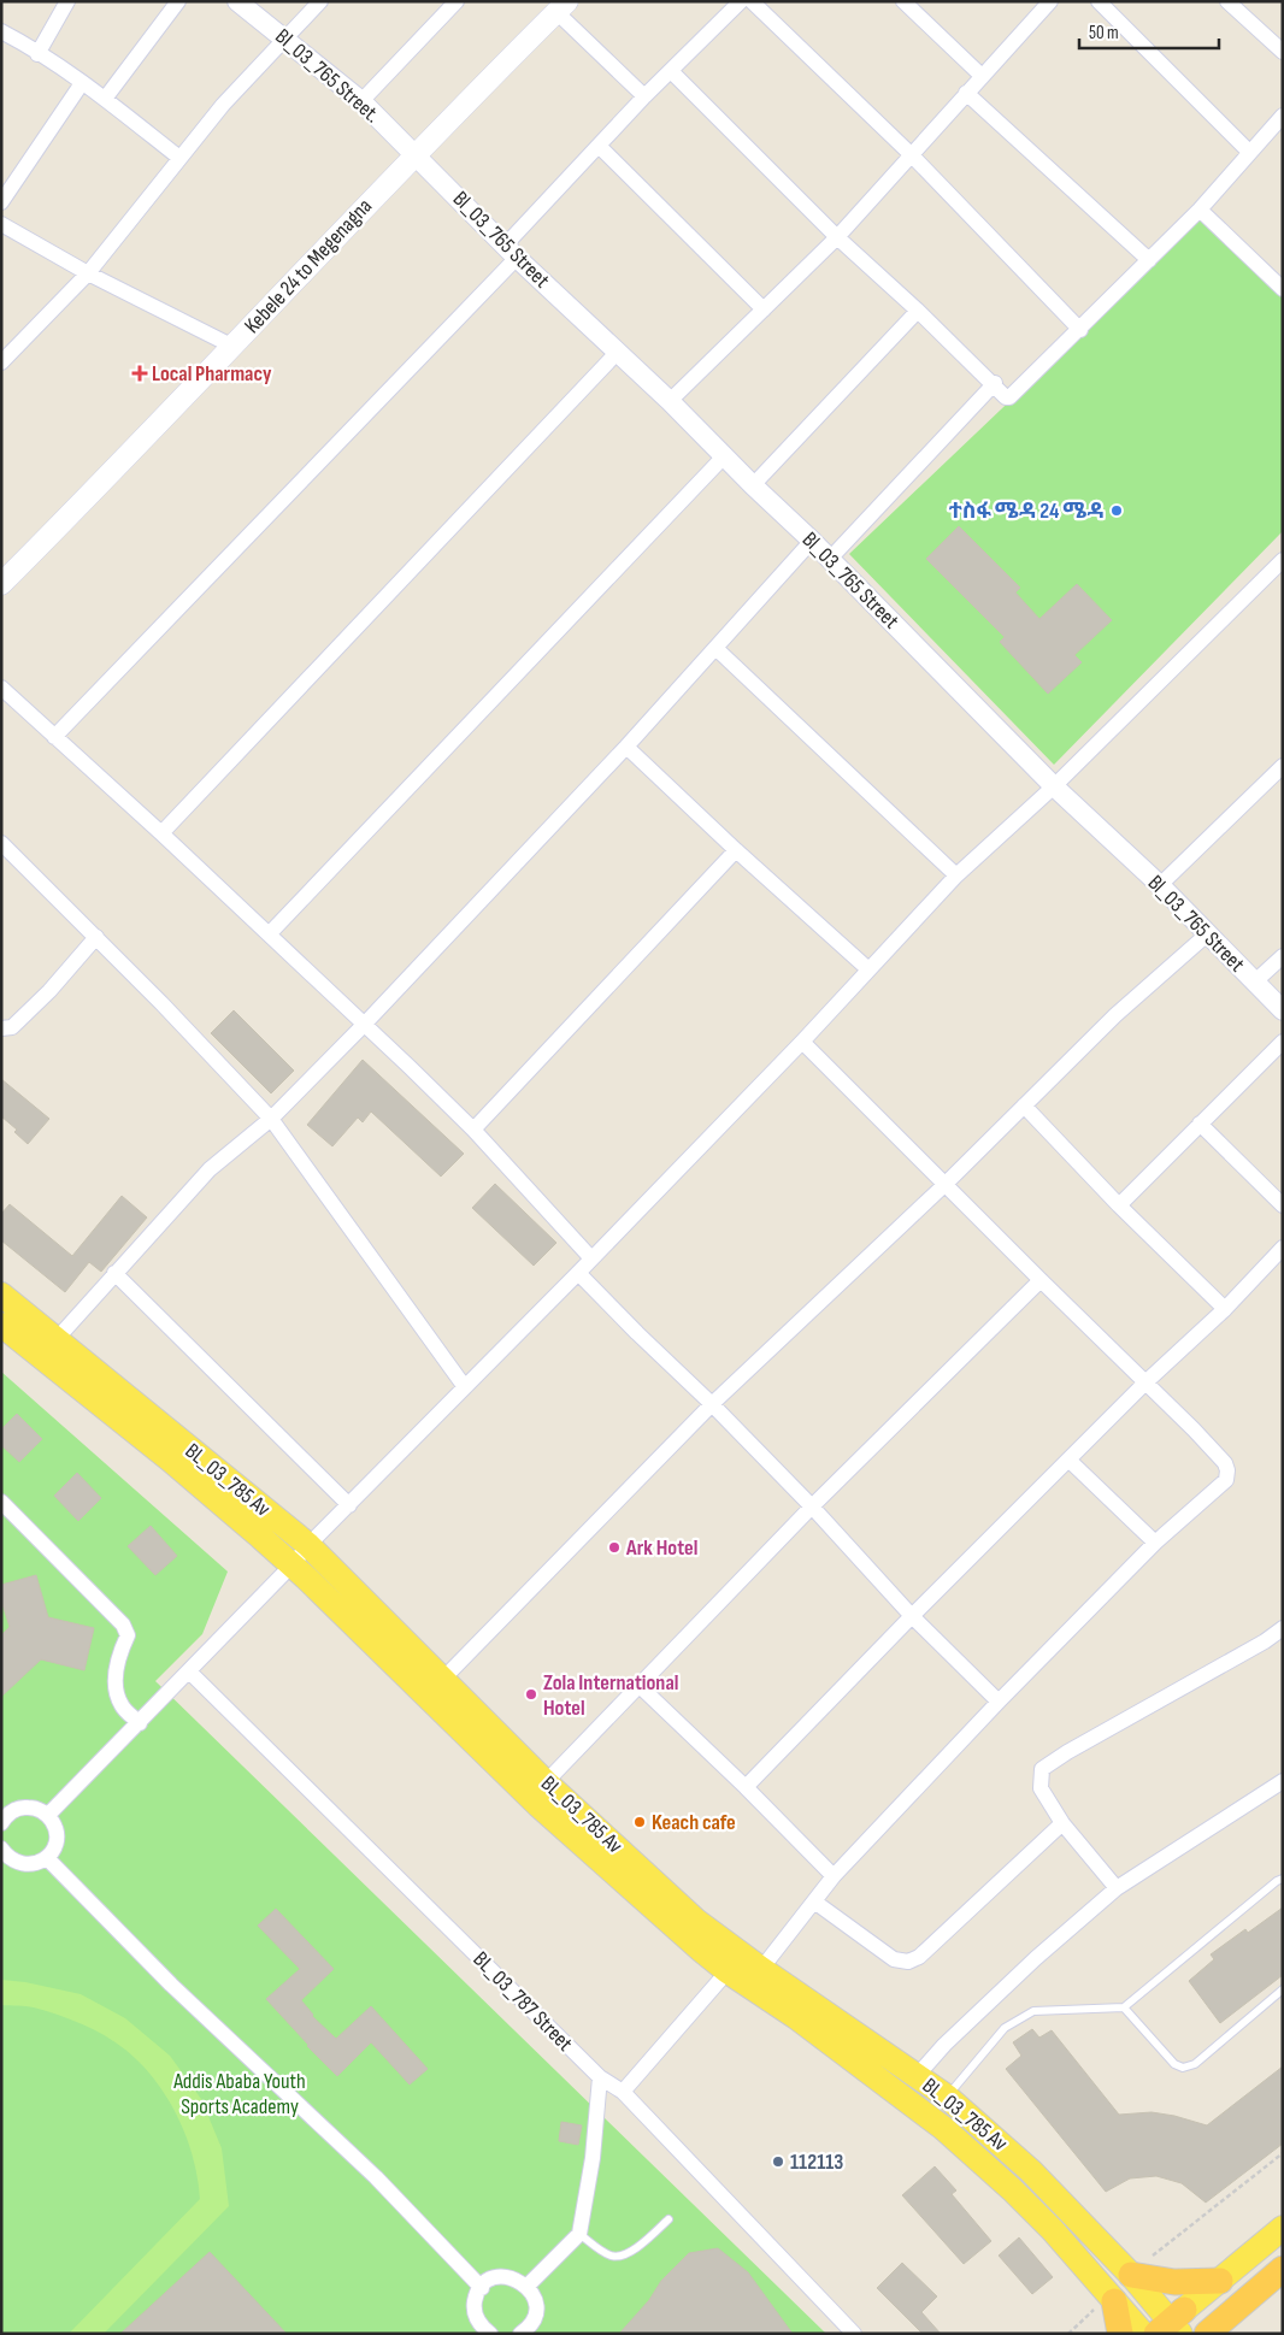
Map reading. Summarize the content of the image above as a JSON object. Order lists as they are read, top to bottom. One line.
{"streets":{"main road":["Kebele 24 to Megenagna","BL_03_785 Av"],"street":["Bl_03_765 Street.","Bl_03_765 Street","BL_03_787 Street"]},"crossings":[["Bl_03_765 Street.","Bl_03_765 Street"],["Bl_03_765 Street.","Kebele 24 to Megenagna"],["Bl_03_765 Street","Kebele 24 to Megenagna"]],"parks":["Addis Ababa Youth Sports Academy"],"places":{"health":["Local Pharmacy"],"other":["ተስፋ ሜዳ 24 ሜዳ","Ark Hotel","Zola International Hotel","Keach cafe","112113"]},"scale_bar":"50 m"}
